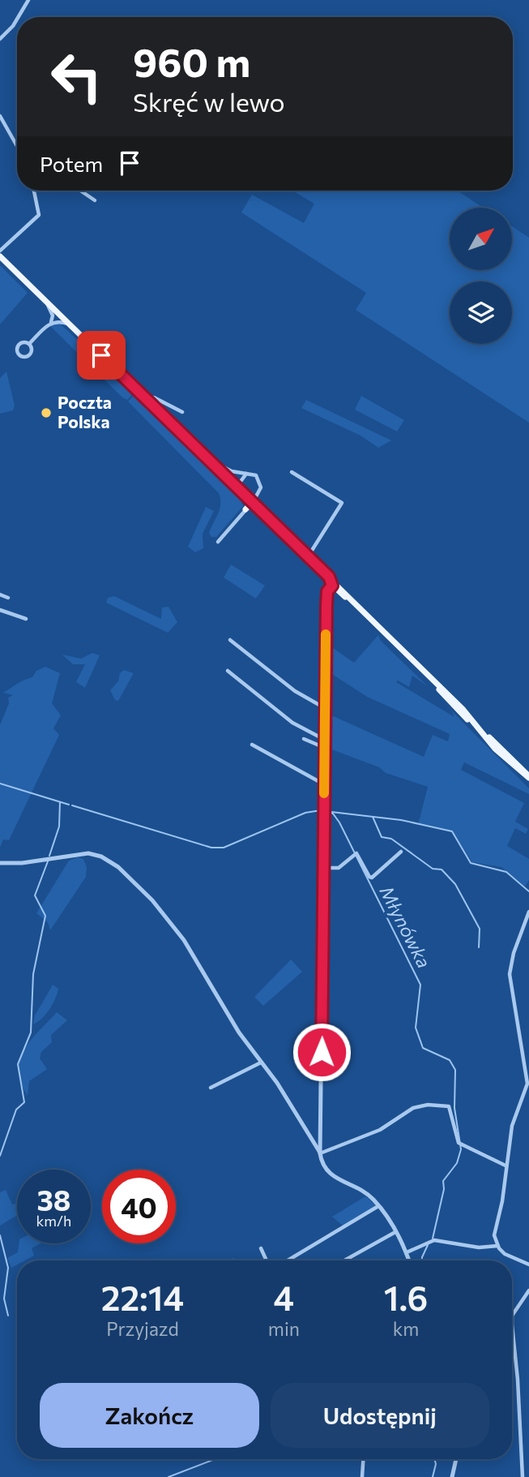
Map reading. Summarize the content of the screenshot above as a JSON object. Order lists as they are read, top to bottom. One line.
{"water":["Młynówka"],"places":["Poczta Polska"],"north":"top right","page":{"turn":["960 m","Skręć w lewo"],"then":"Potem","speed":"38 km/h","limit":"40","eta":["22:14","Przyjazd","4","min","1.6","km"],"buttons":["Zakończ","Udostępnij"]}}
